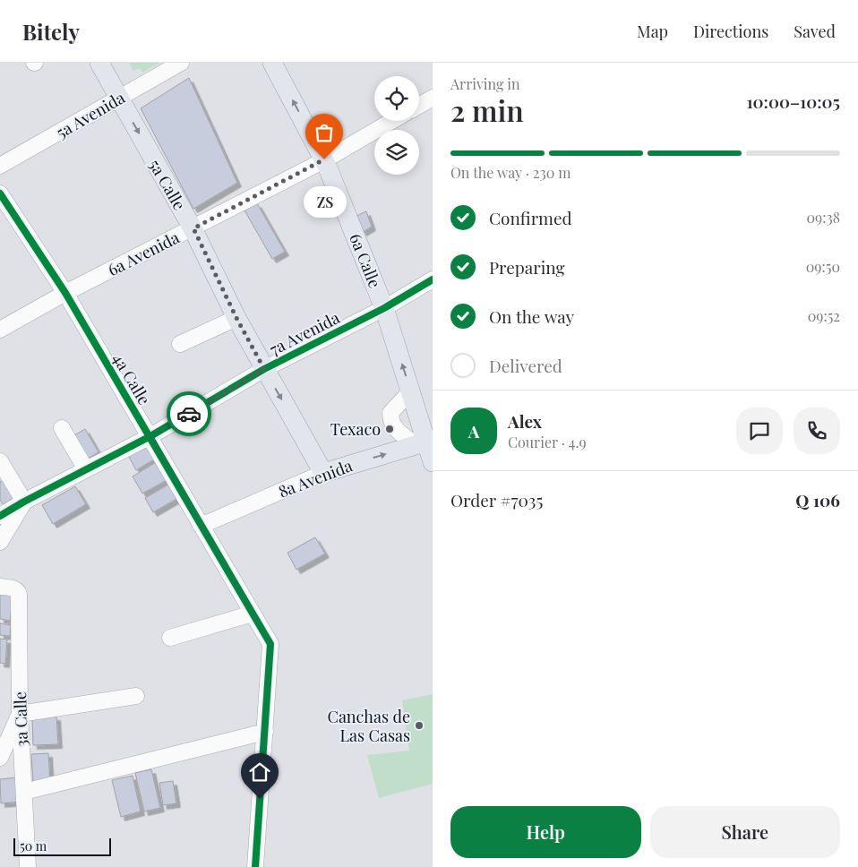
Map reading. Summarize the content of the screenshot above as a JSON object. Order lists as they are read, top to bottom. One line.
{"streets":{"main road":["5a Calle","6a Calle","8a Avenida"],"street":["5a Avenida","6a Avenida","7a Avenida","4a Calle","3a Calle"]},"crossings":[["5a Avenida","5a Calle"],["5a Calle","6a Avenida"],["5a Calle","7a Avenida"],["5a Calle","8a Avenida"],["6a Avenida","6a Calle"],["6a Avenida","4a Calle"],["6a Calle","7a Avenida"],["6a Calle","8a Avenida"],["7a Avenida","4a Calle"],["4a Calle","8a Avenida"]],"one_way":["5a Calle","6a Calle","8a Avenida"],"places":["ZS","Texaco","Canchas de Las Casas"],"scale_bar":"50 m","page":{"header":"Bitely","nav":["Map","Directions","Saved"],"heading":["2 min","Arriving in","10:00–10:05"],"panel":["Alex","Courier · 4.9","Order #7035","Q 106"],"bar":"On the way · 230 m","bubble":"ZS","list":[["Confirmed","09:38"],["Preparing","09:50"],["On the way","09:52"],"Delivered"],"round":"A","buttons":["Help","Share"],"scale":"50 m"}}
